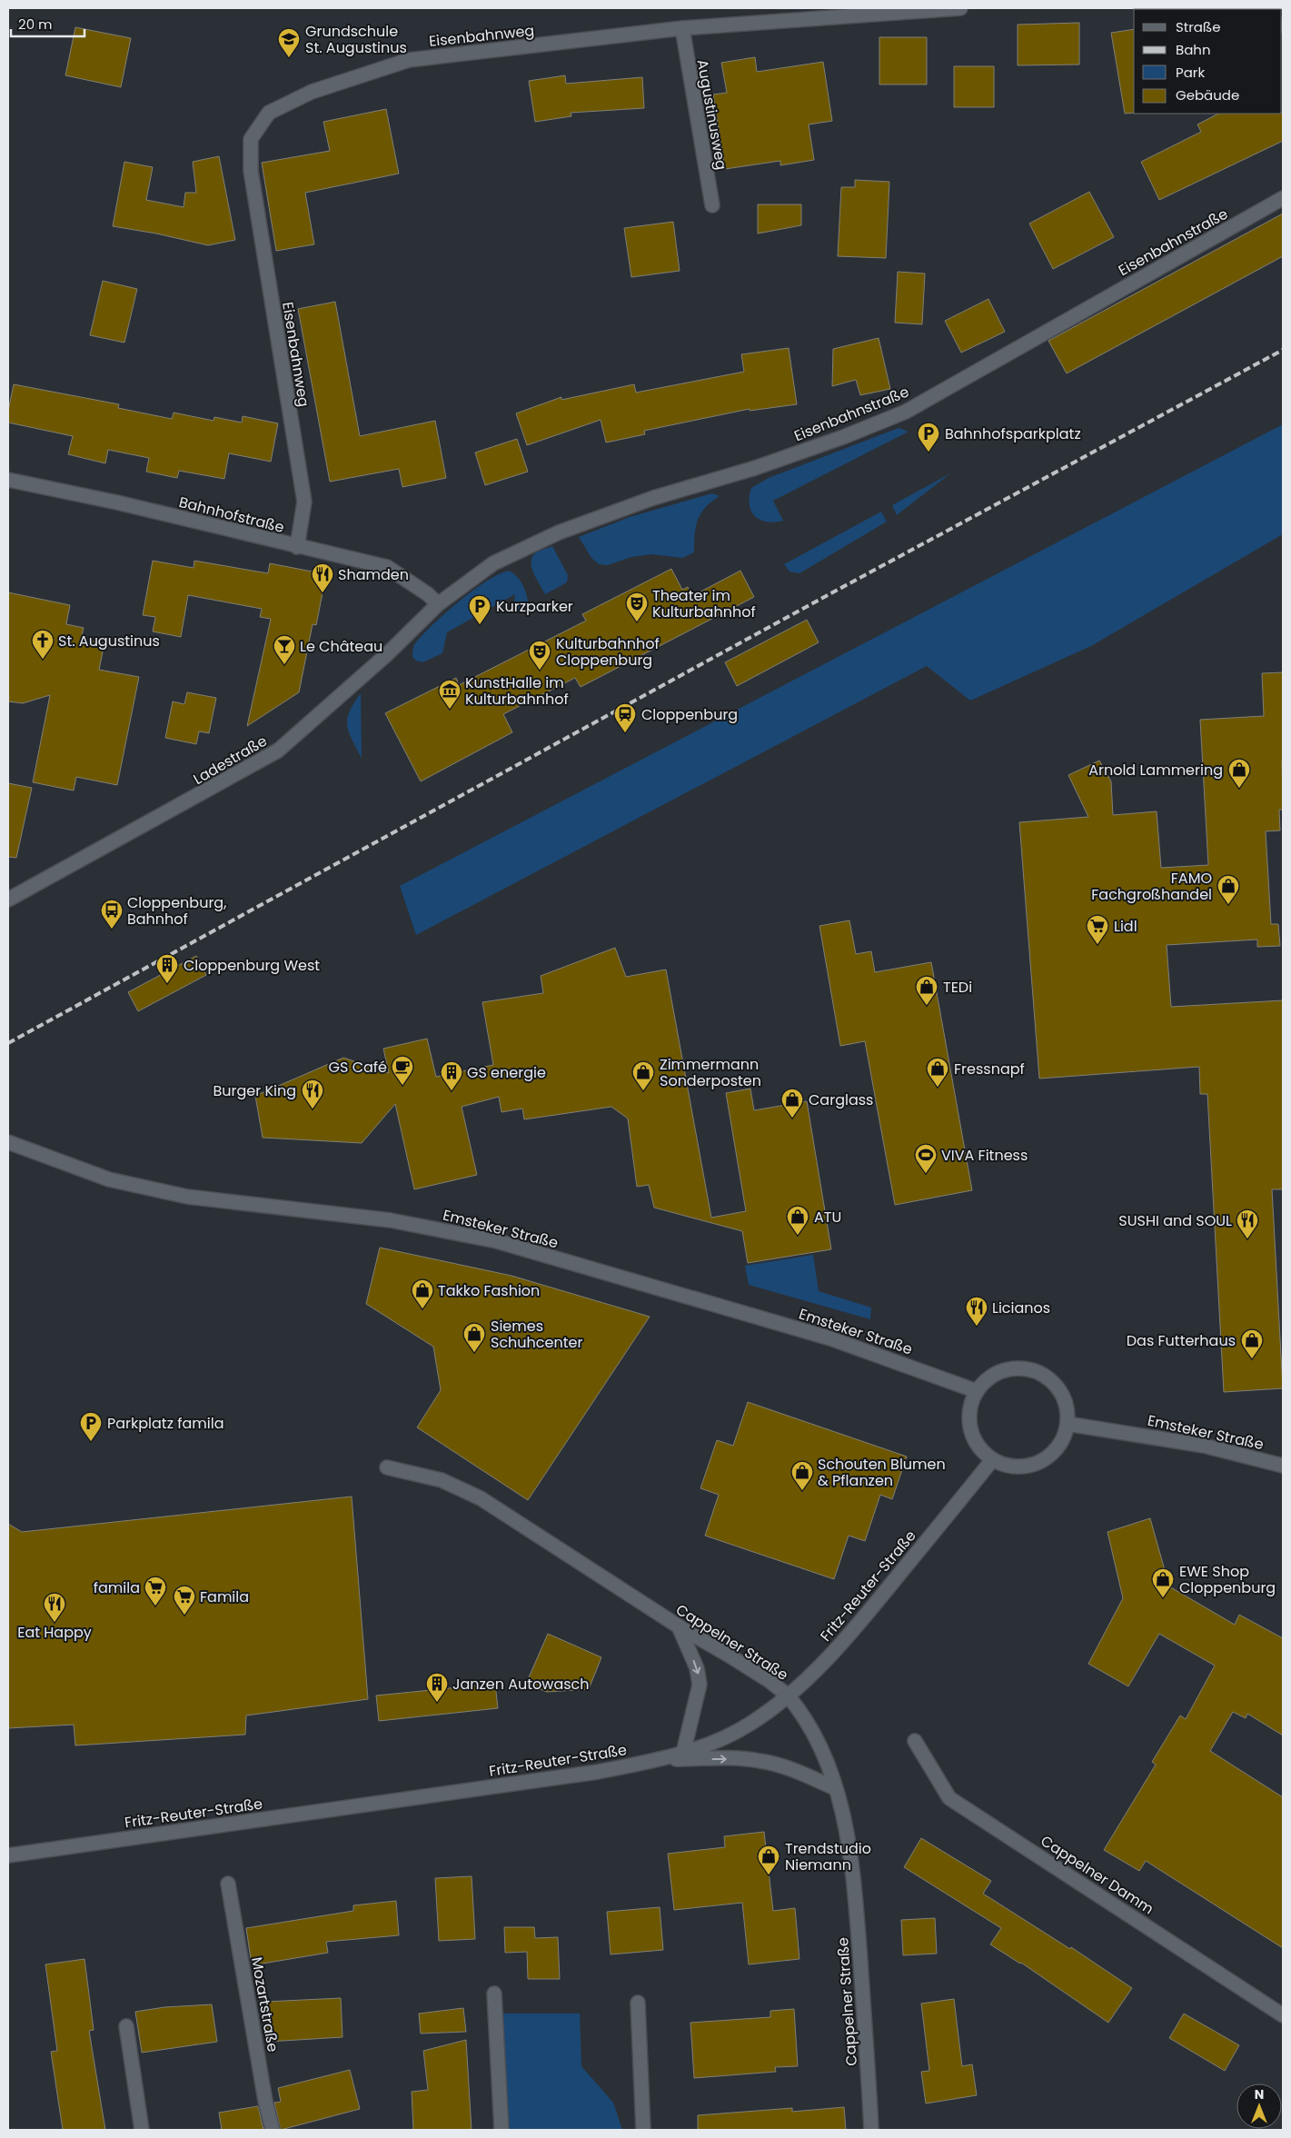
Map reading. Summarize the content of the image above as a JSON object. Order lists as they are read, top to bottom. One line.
{"streets":{"street":["Eisenbahnweg","Augustinusweg","Eisenbahnstraße","Bahnhofstraße","Ladestraße","Emsteker Straße","Fritz-Reuter-Straße","Cappelner Straße","Cappelner Damm","Mozartstraße"]},"crossings":[["Eisenbahnweg","Augustinusweg"],["Eisenbahnweg","Bahnhofstraße"],["Eisenbahnstraße","Bahnhofstraße"],["Eisenbahnstraße","Ladestraße"],["Bahnhofstraße","Ladestraße"],["Emsteker Straße","Fritz-Reuter-Straße"],["Fritz-Reuter-Straße","Cappelner Straße"]],"places":{"school or university":["Grundschule St. Augustinus"],"parking":["Bahnhofsparkplatz","Kurzparker","Parkplatz famila"],"restaurant":["Shamden","Burger King","SUSHI and SOUL","Licianos","Eat Happy"],"theatre":["Theater im Kulturbahnhof","Kulturbahnhof Cloppenburg"],"church":["St. Augustinus"],"bar":["Le Château"],"museum":["KunstHalle im Kulturbahnhof"],"station":["Cloppenburg"],"shop":["Arnold Lammering","FAMO Fachgroßhandel","TEDi","Fressnapf","Zimmermann Sonderposten","Carglass","ATU","Takko Fashion","Siemes Schuhcenter","Das Futterhaus","Schouten Blumen & Pflanzen","EWE Shop Cloppenburg","Trendstudio Niemann"],"bus stop":["Cloppenburg, Bahnhof"],"supermarket":["Lidl","famila","Famila"],"building":["Cloppenburg West","GS energie","Janzen Autowasch"],"cafe":["GS Café"],"sports":["VIVA Fitness"]},"legend":["Straße","Bahn","Park","Gebäude"],"scale_bar":"20 m","north":"top"}
